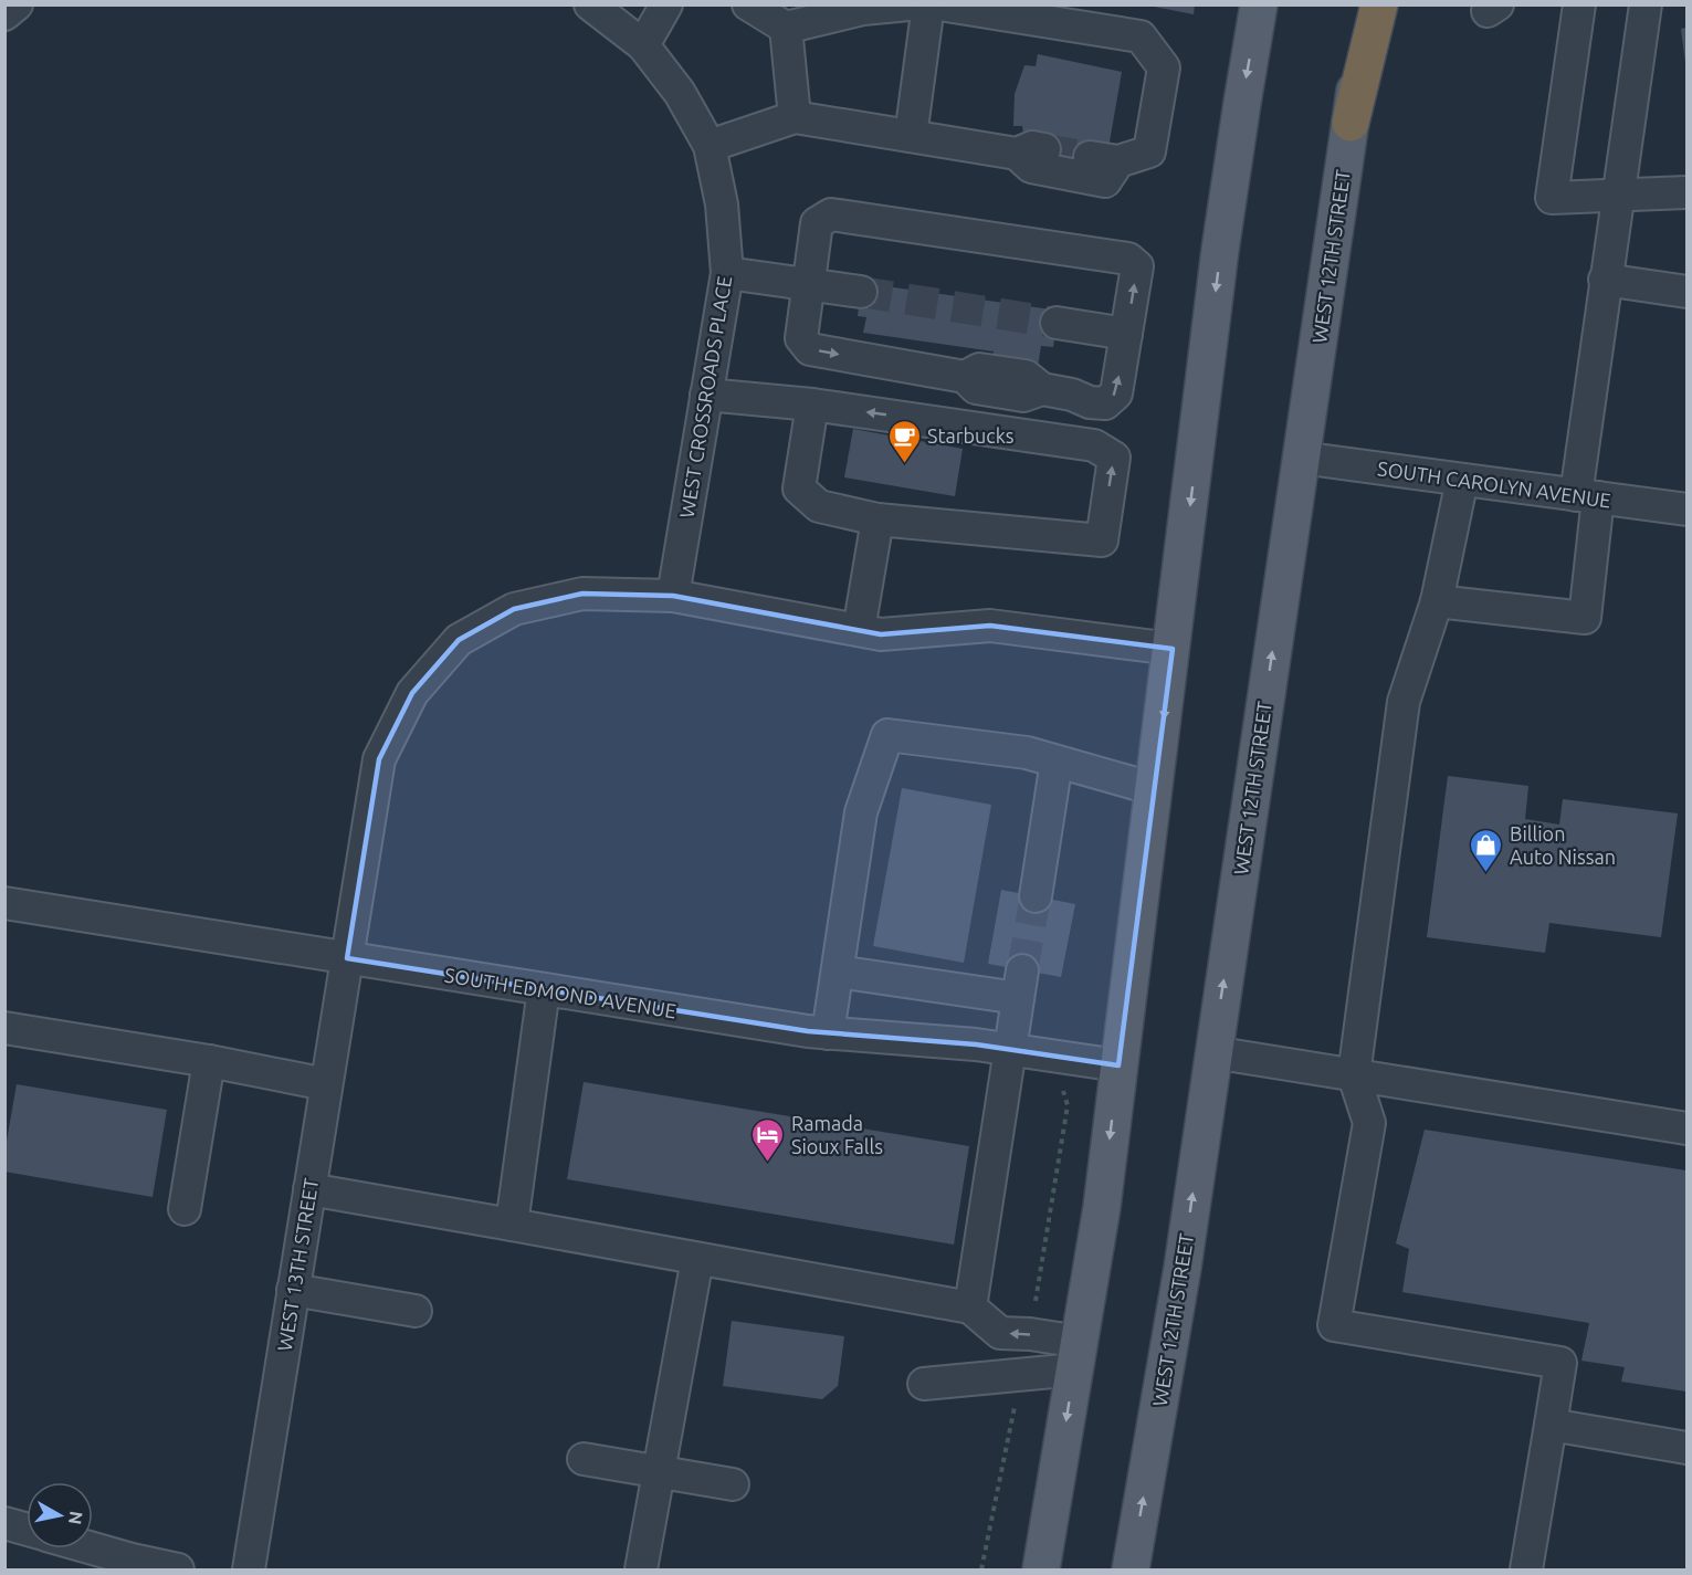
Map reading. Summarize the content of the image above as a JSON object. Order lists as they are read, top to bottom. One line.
{"streets":{"main road":["WEST 12TH STREET"],"street":["WEST CROSSROADS PLACE","SOUTH CAROLYN AVENUE","SOUTH EDMOND AVENUE","WEST 13TH STREET"]},"crossings":[["WEST 12TH STREET","SOUTH CAROLYN AVENUE"],["WEST CROSSROADS PLACE","WEST 13TH STREET"],["SOUTH EDMOND AVENUE","WEST 13TH STREET"]],"places":{"cafe":["Starbucks"],"shop":["Billion Auto Nissan"],"hotel":["Ramada Sioux Falls"]},"north":"right"}
